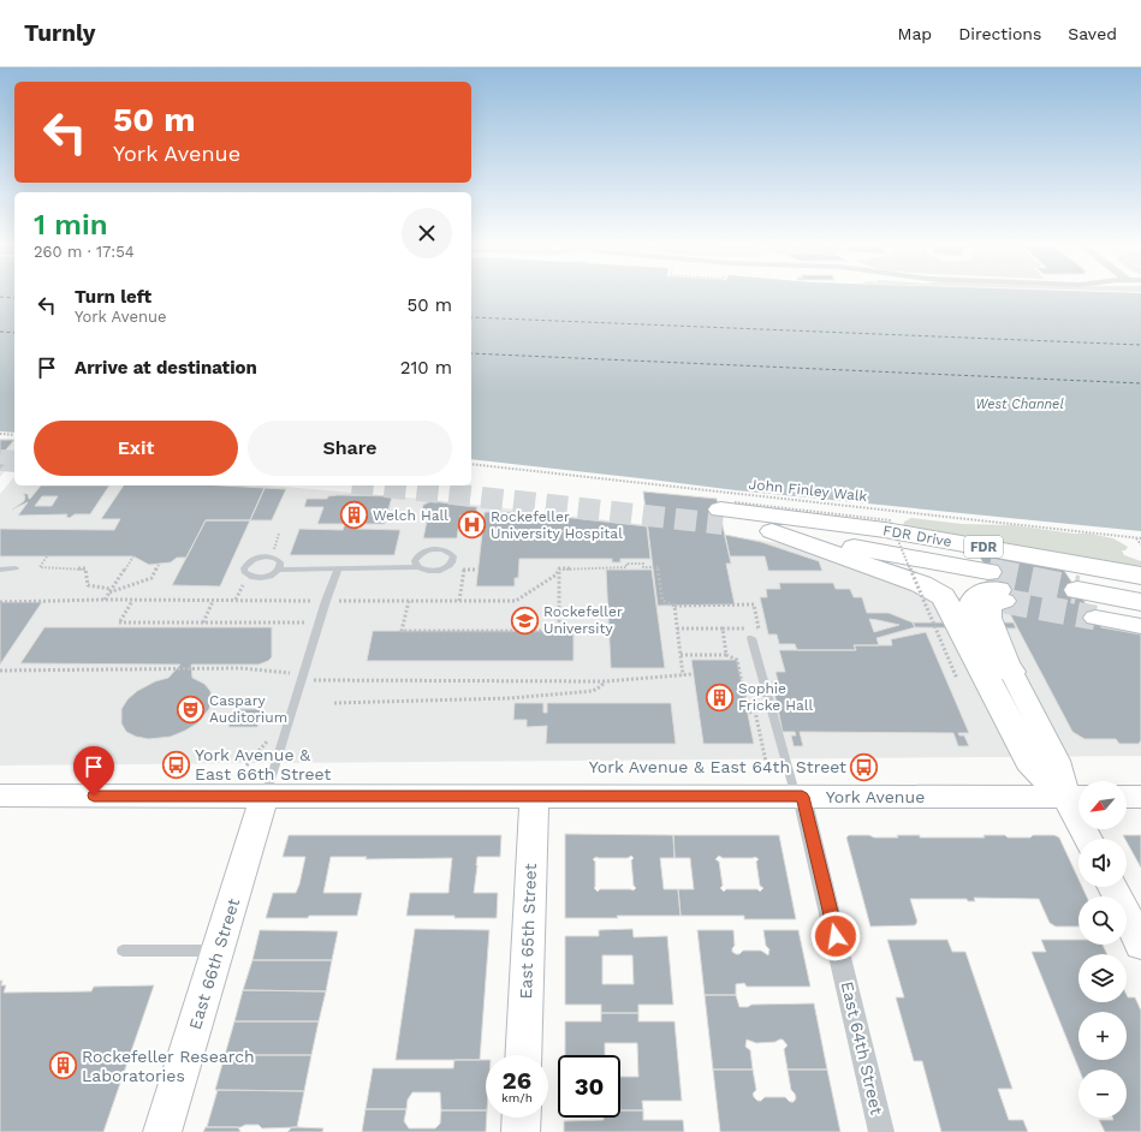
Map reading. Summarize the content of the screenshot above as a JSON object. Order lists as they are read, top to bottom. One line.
{"streets":{"highway":["FDR Drive","FDR"],"main road":["York Avenue","East 65th Street","East 66th Street"],"street":["East 64th Street"],"path":["John Finley Walk"]},"crossings":[["York Avenue","East 65th Street"],["York Avenue","East 66th Street"],["York Avenue","East 64th Street"]],"water":["West Channel"],"places":{"building":["Welch Hall","Sophie Fricke Hall","Rockefeller Research Laboratories"],"hospital":["Rockefeller University Hospital"],"school or university":["Rockefeller University"],"theatre":["Caspary Auditorium"],"bus stop":["York Avenue & East 66th Street","York Avenue & East 64th Street"]},"north":"bottom left","page":{"header":"Turnly","nav":["Map","Directions","Saved"],"turn":["50 m","York Avenue"],"heading":["1 min","260 m · 17:54"],"list":[{"name":"Turn left","note":"York Avenue","value":"50 m"},{"name":"Arrive at destination","value":"210 m"}],"buttons":["Exit","Share"],"map_buttons":["+","−"],"speed":"26 km/h","limit":"30"}}
